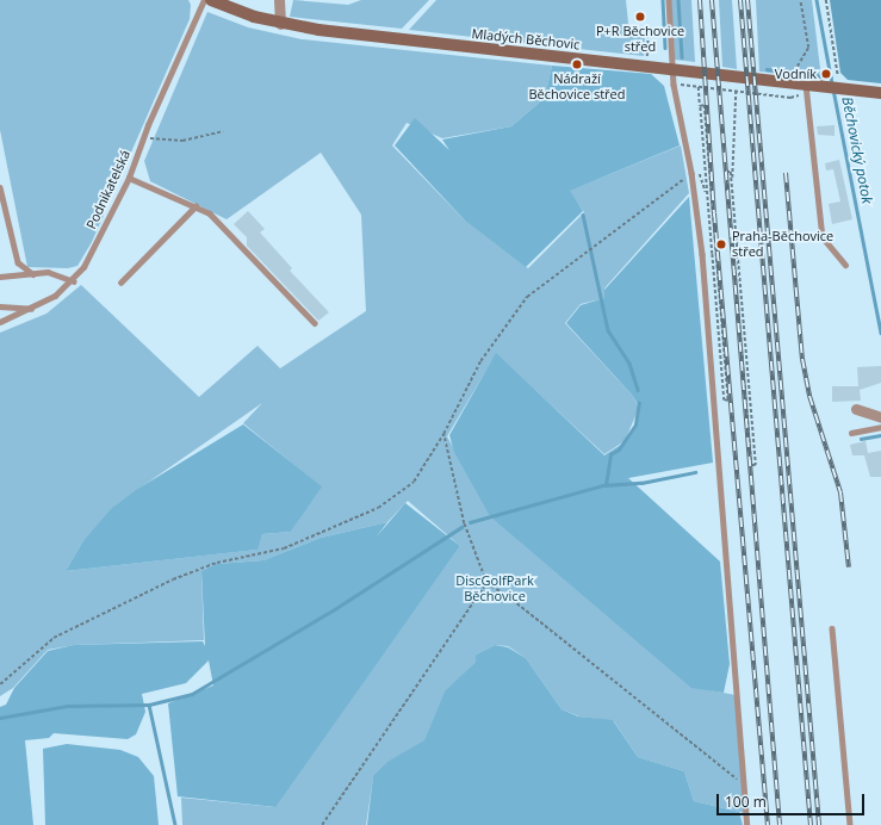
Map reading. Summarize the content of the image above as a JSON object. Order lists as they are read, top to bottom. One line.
{"streets":{"street":["Mladých Běchovic"],"lane":["Podnikatelská"]},"water":["Běchovický potok"],"parks":["DiscGolfPark Běchovice"],"places":["P+R Běchovice střed","Nádraží Běchovice střed","Vodník","Praha-Běchovice střed"],"scale_bar":"100 m"}
